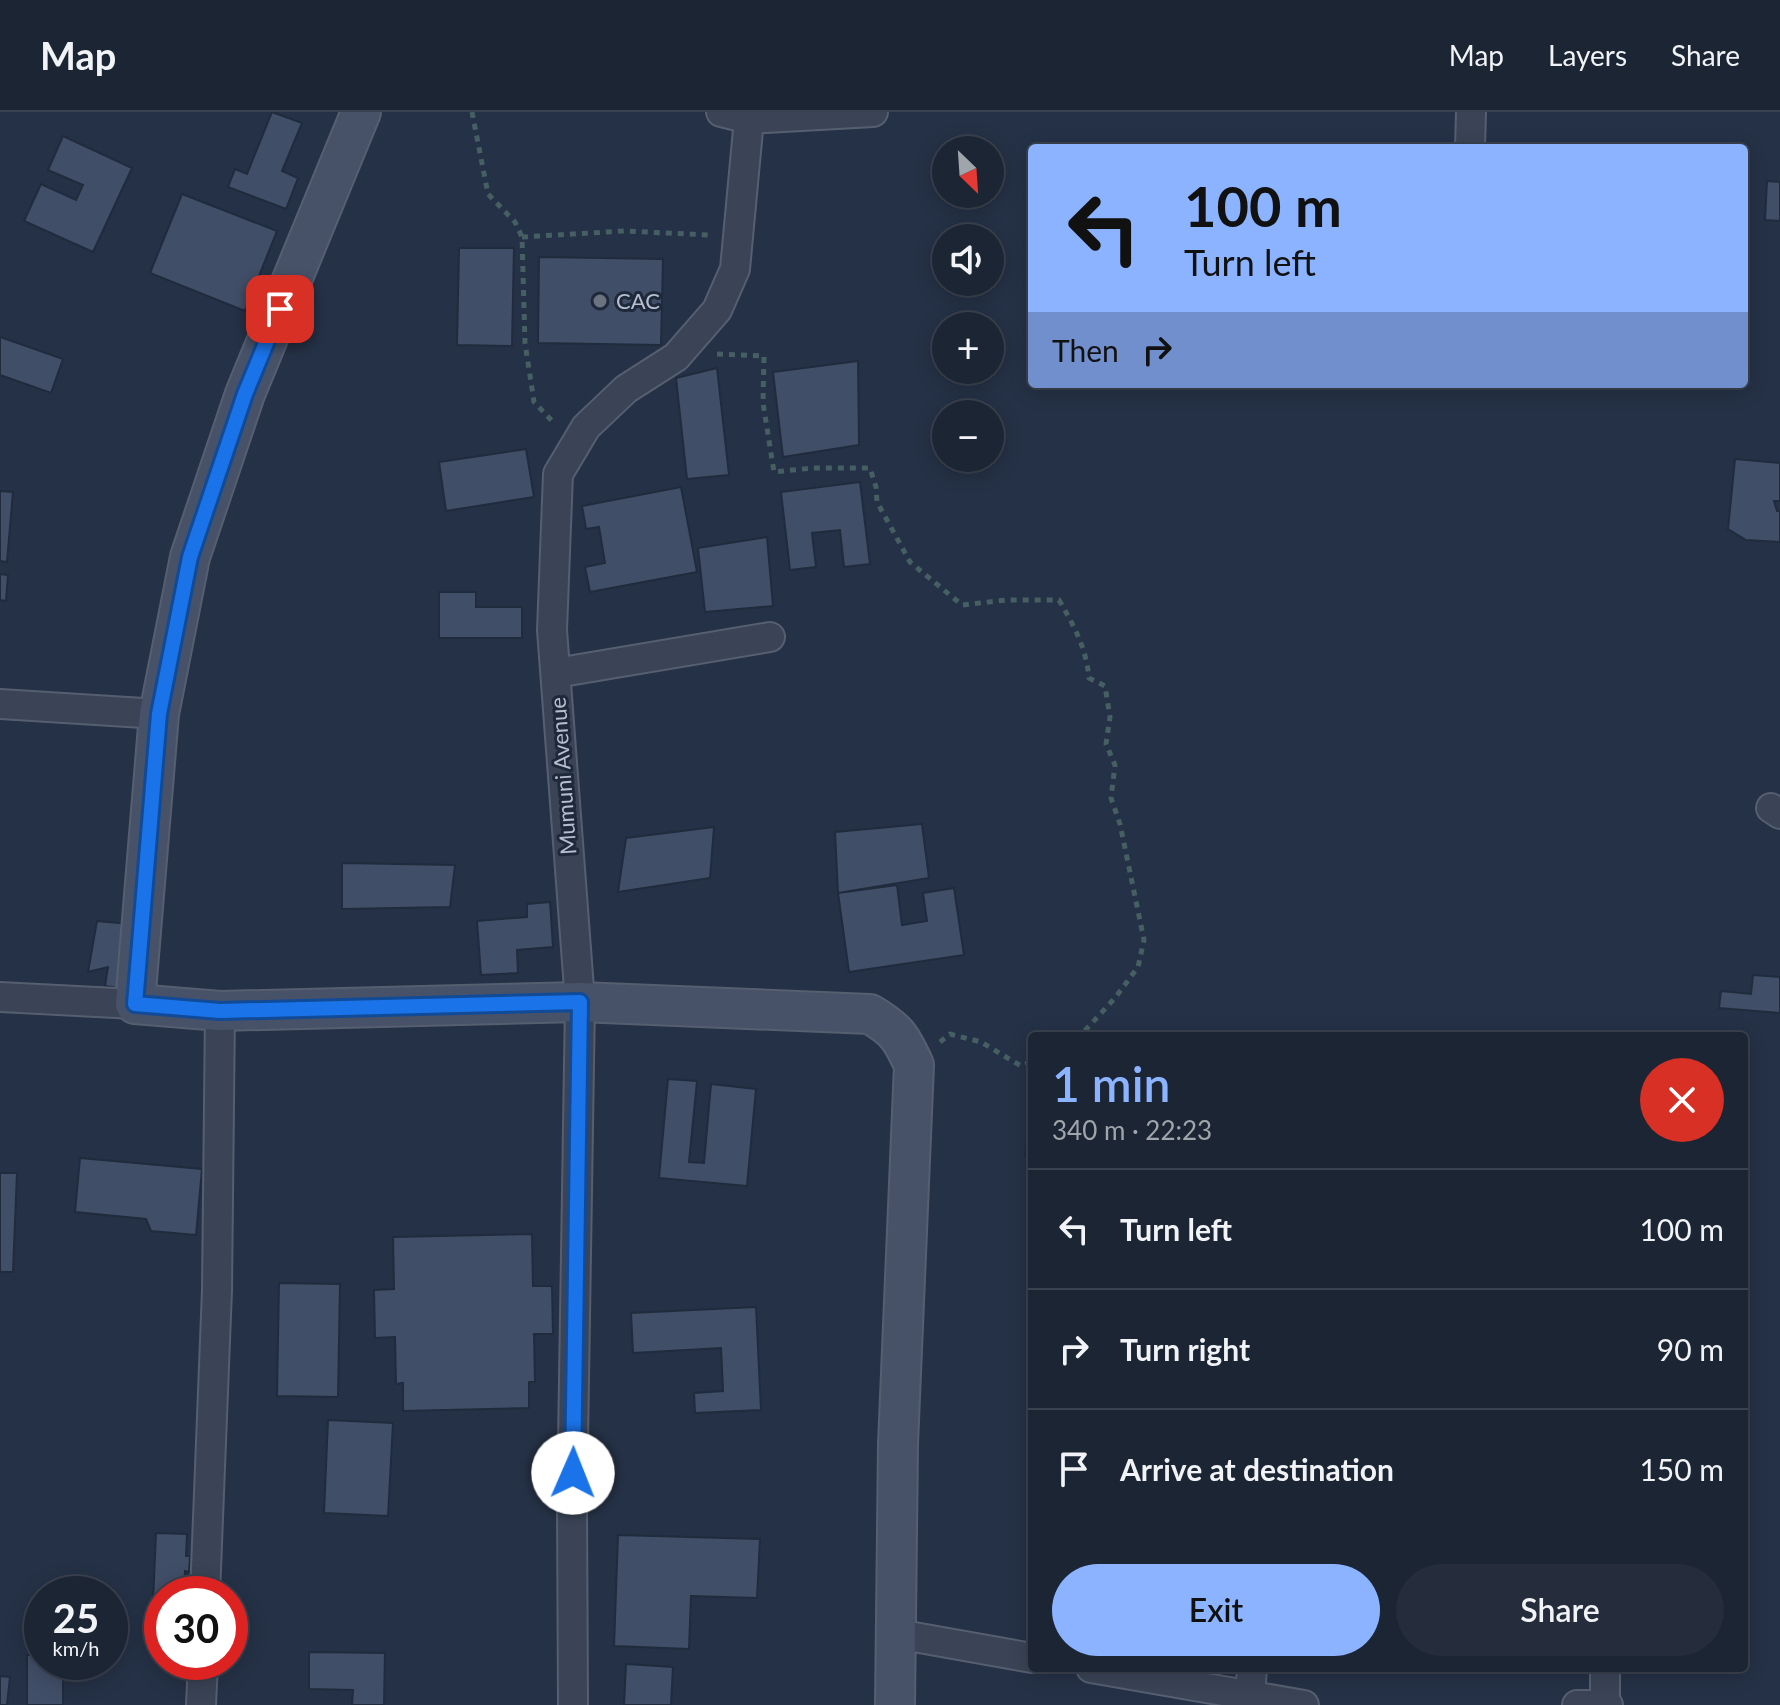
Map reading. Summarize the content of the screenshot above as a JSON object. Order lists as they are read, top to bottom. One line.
{"streets":{"street":["Mumuni Avenue"]},"places":["CAC"],"north":"bottom right","page":{"header":"Map","nav":["Map","Layers","Share"],"map_buttons":["+","−"],"turn":["100 m","Turn left"],"then":"Then","heading":["1 min","340 m · 22:23"],"list":[{"name":"Turn left","value":"100 m"},{"name":"Turn right","value":"90 m"},{"name":"Arrive at destination","value":"150 m"}],"buttons":["Exit","Share"],"speed":"25 km/h","limit":"30"}}
